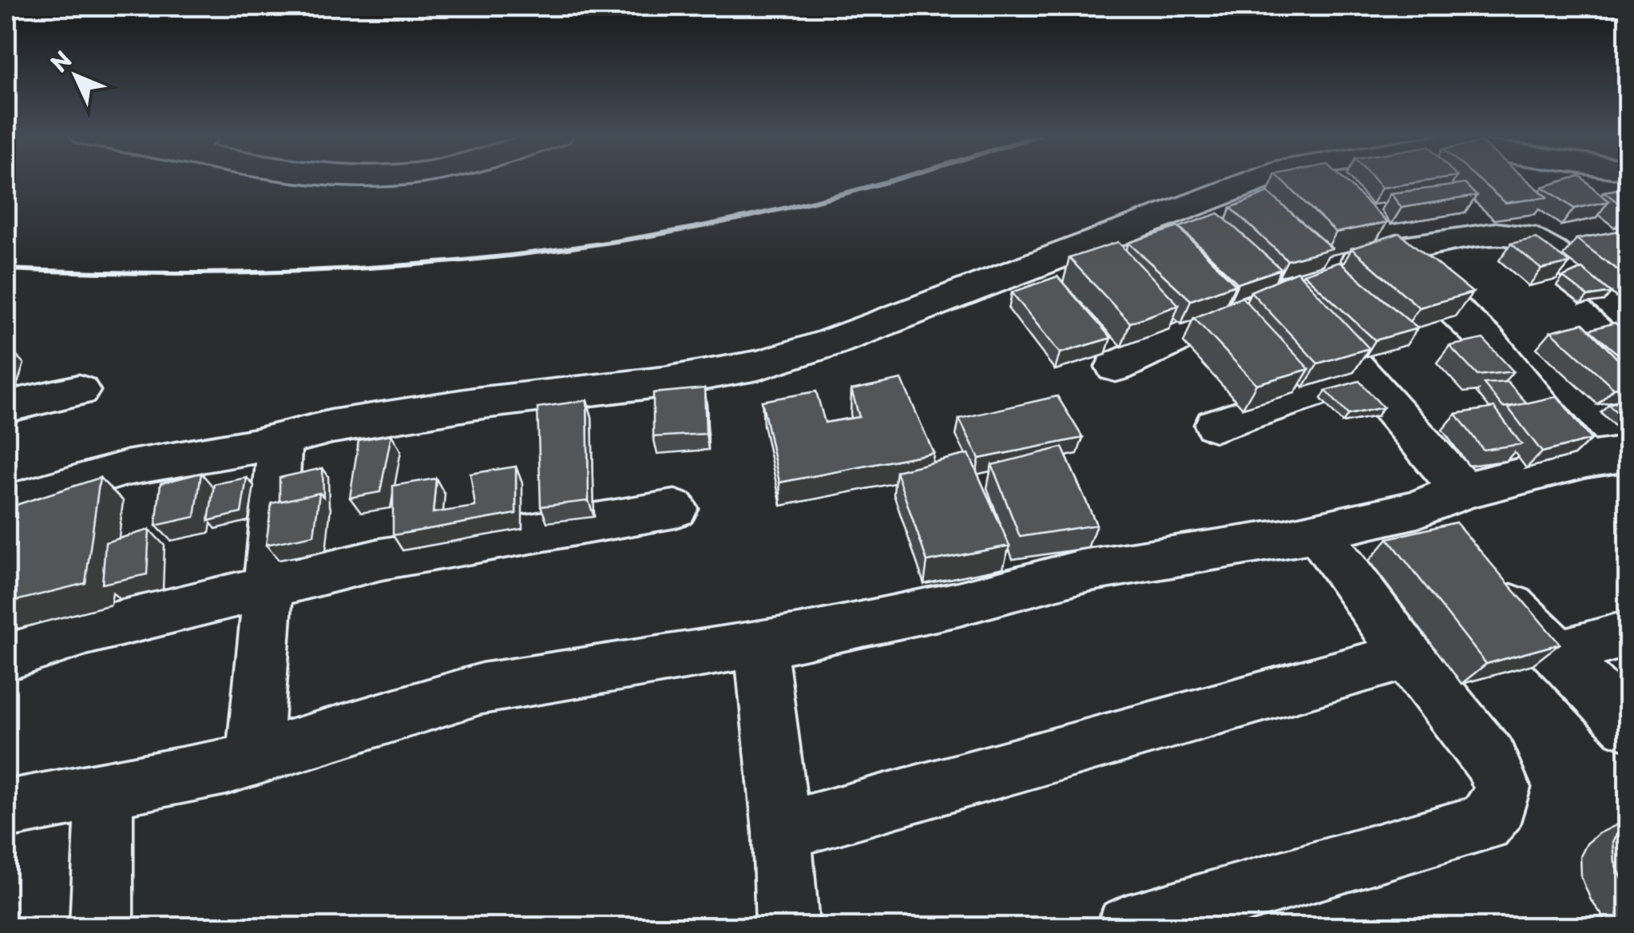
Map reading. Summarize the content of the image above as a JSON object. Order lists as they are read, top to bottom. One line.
{"north":"top left"}
